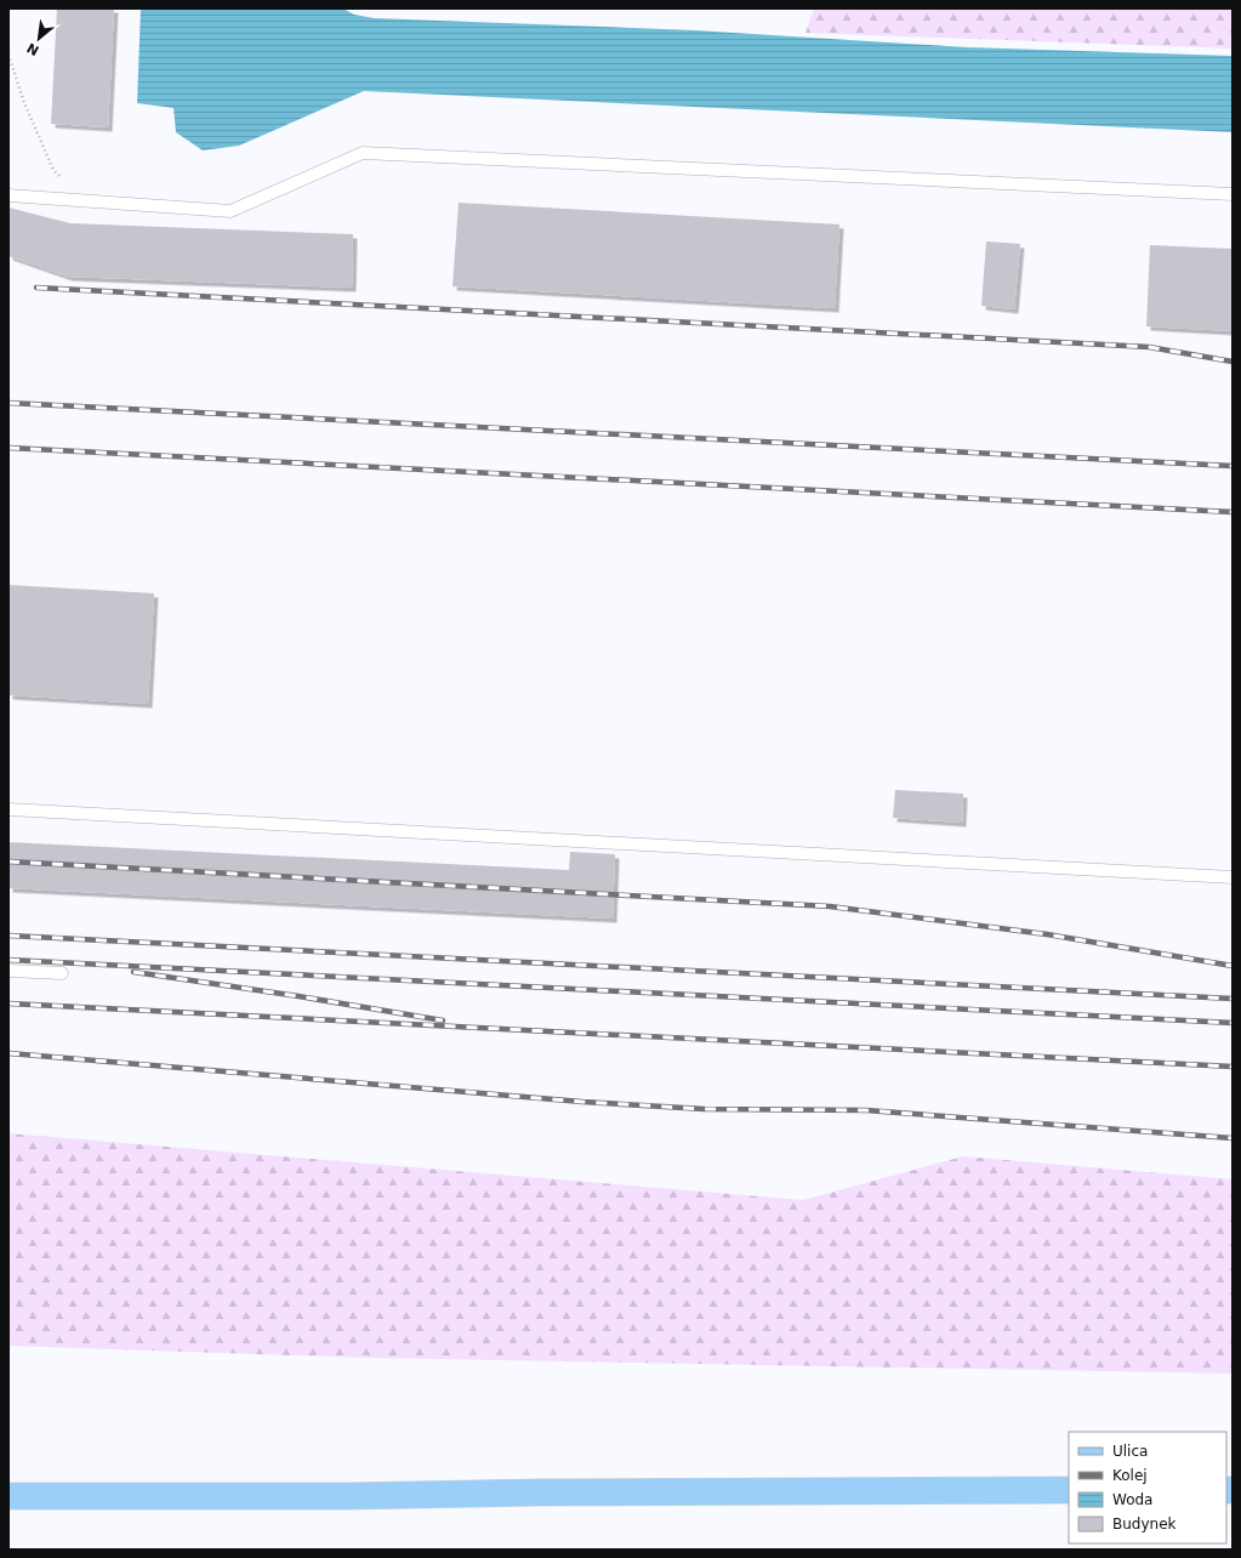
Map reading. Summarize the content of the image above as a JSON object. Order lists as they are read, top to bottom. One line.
{"legend":["Ulica","Kolej","Woda","Budynek"],"north":"bottom left"}
